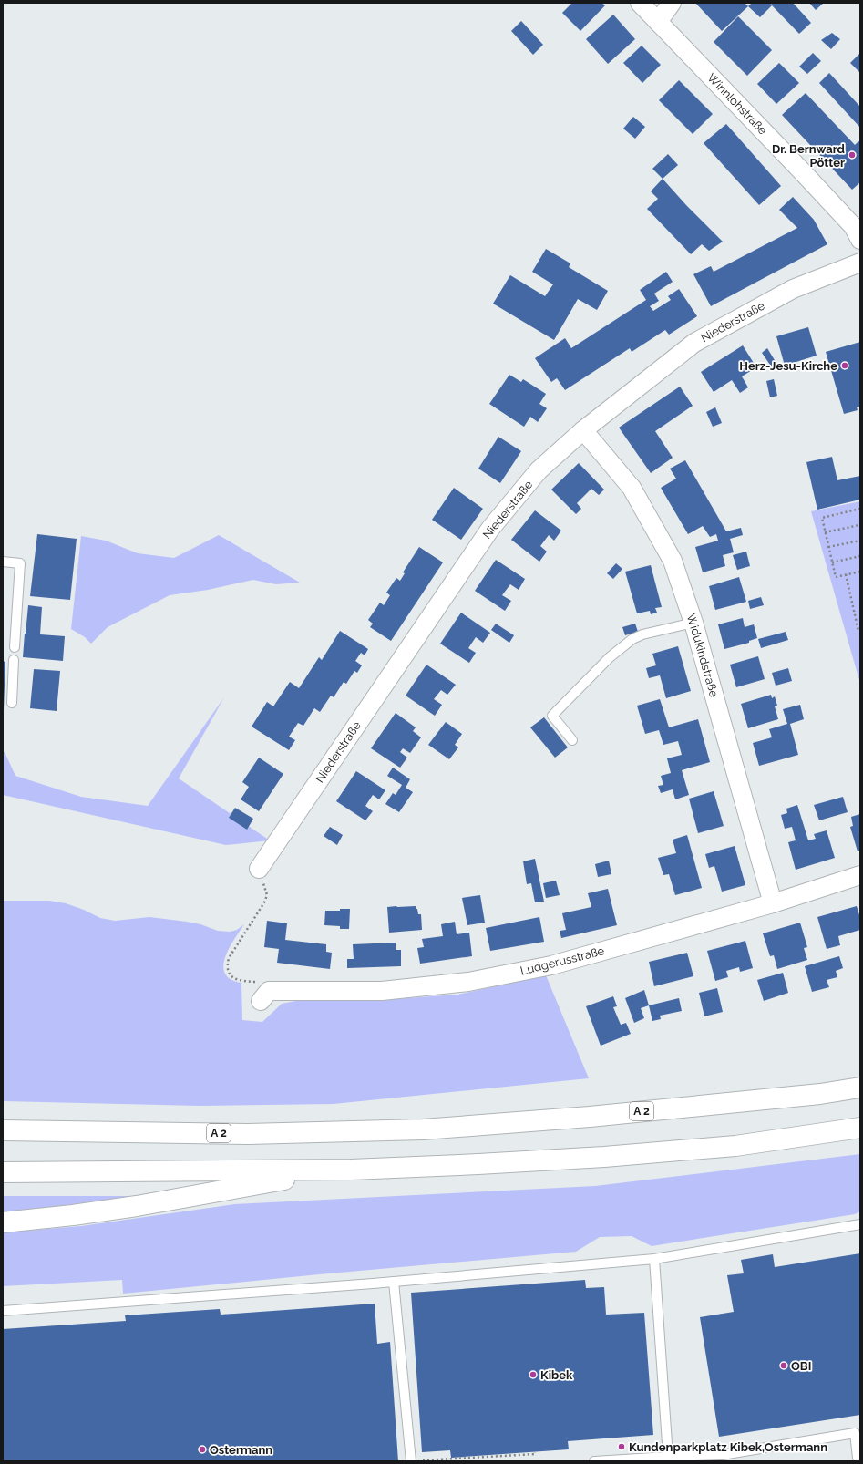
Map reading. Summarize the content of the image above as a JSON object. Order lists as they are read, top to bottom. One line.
{"streets":{"highway":["A 2"],"street":["Winnlohstraße","Niederstraße","Widukindstraße","Ludgerusstraße"]},"crossings":[["Niederstraße","Widukindstraße"],["Widukindstraße","Ludgerusstraße"]],"places":["Dr. Bernward Pötter","Herz-Jesu-Kirche","OBI","Kibek","Kundenparkplatz Kibek,Ostermann","Ostermann"]}
